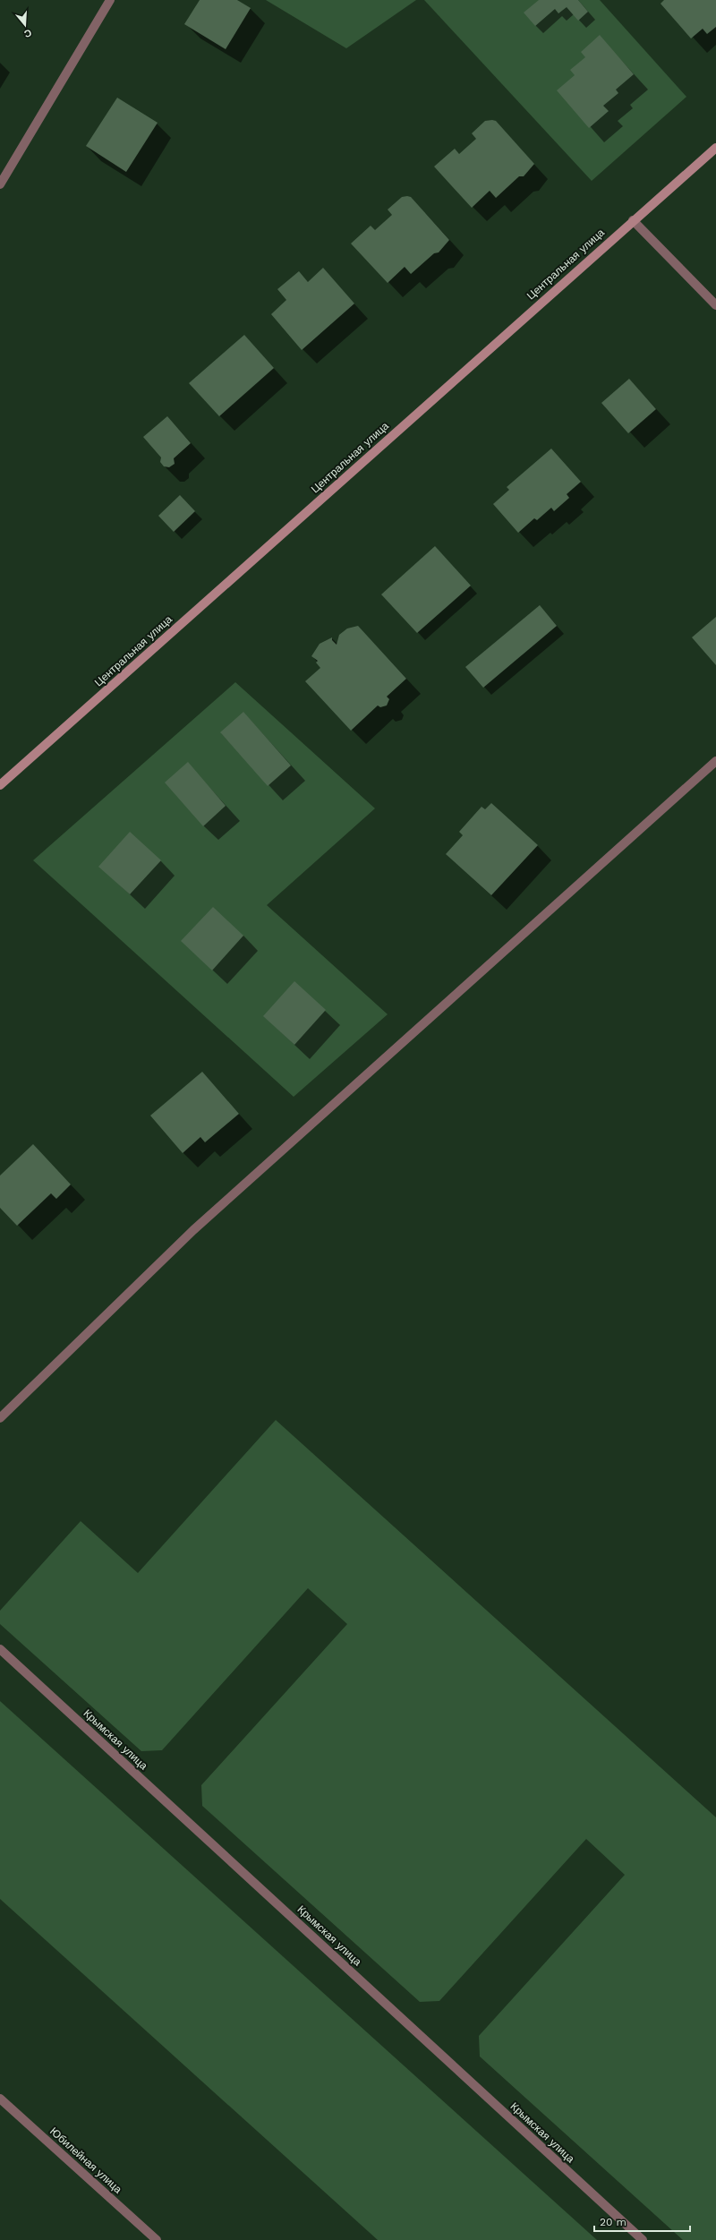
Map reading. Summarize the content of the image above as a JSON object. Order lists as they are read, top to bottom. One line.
{"streets":{"main road":["Центральная улица"],"street":["Крымская улица","Юбилейная улица"]},"scale_bar":"20 m","north":"bottom"}
